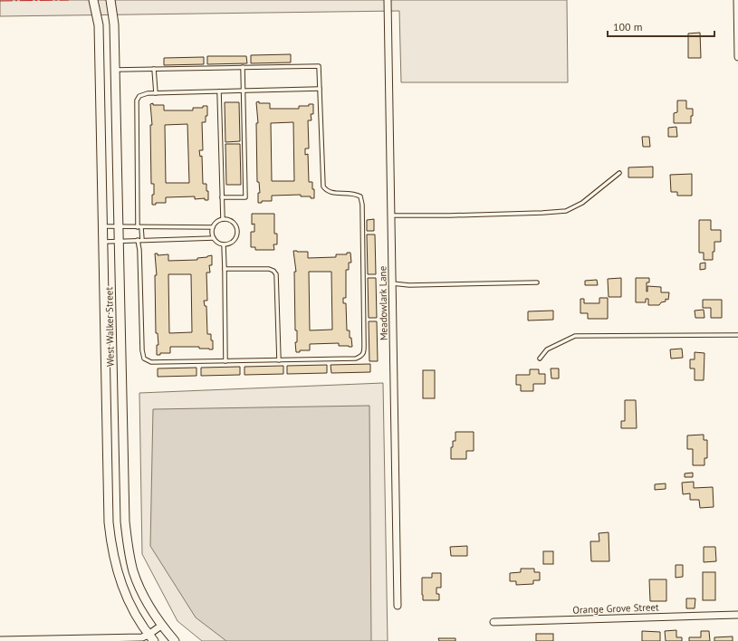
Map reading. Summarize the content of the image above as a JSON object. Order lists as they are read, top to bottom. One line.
{"streets":{"street":["Meadowlark Lane","West Walker Street","Orange Grove Street"]},"scale_bar":"100 m"}
